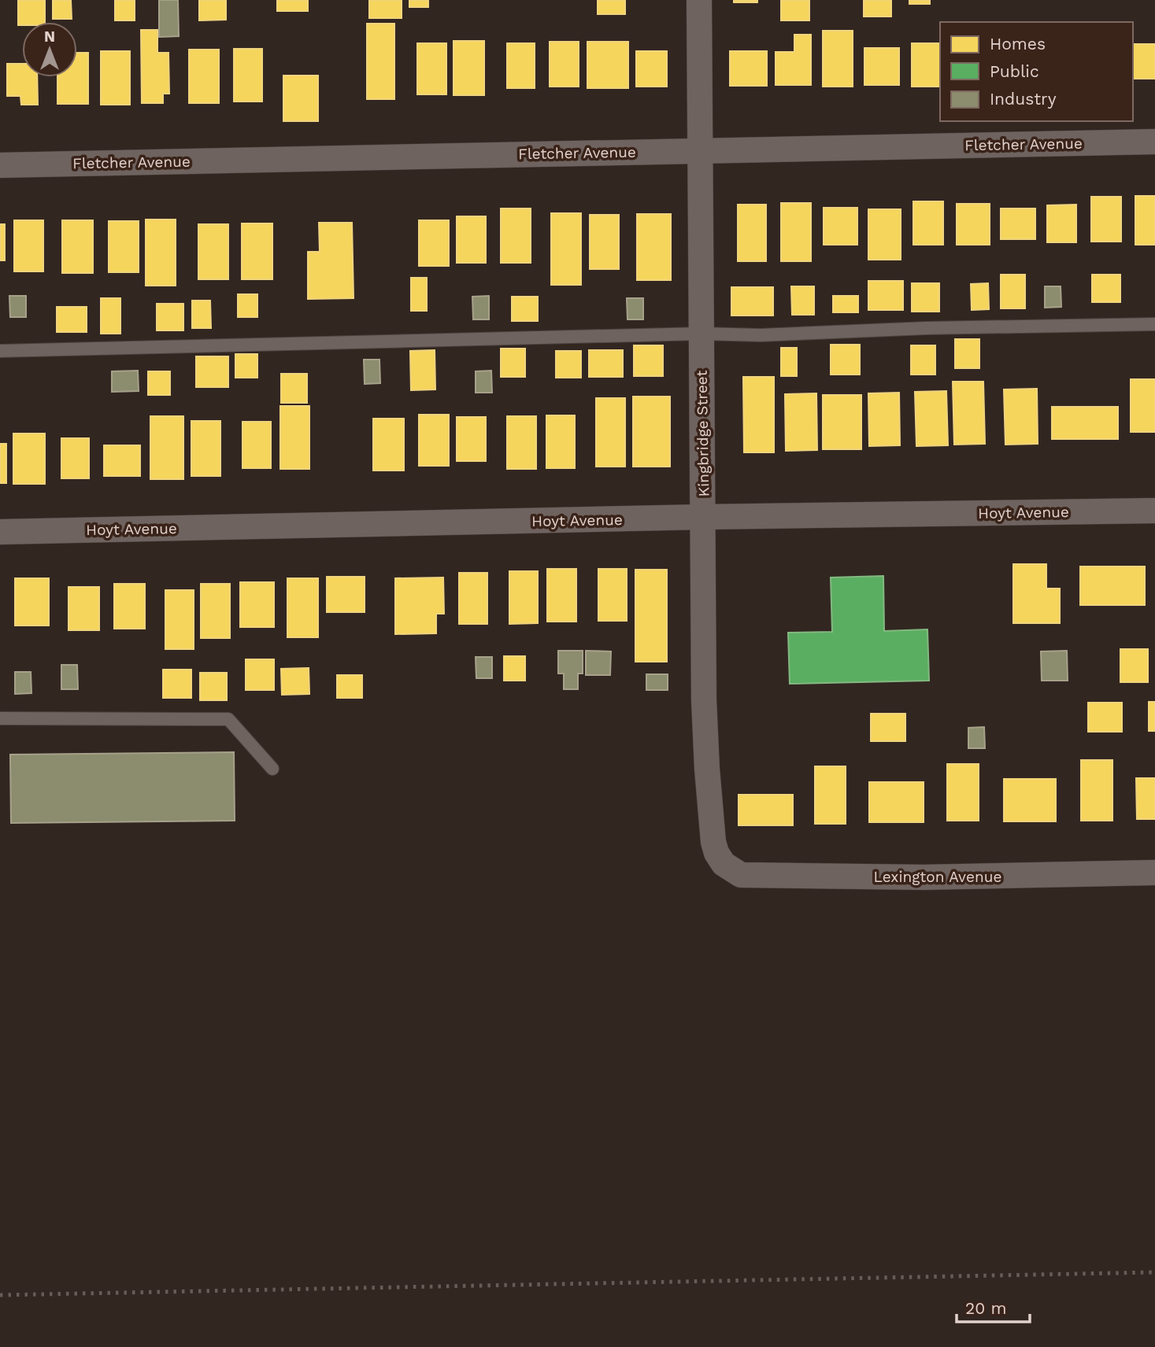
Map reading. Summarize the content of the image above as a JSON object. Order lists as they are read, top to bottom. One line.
{"streets":{"street":["Fletcher Avenue","Kingbridge Street","Hoyt Avenue","Lexington Avenue"]},"crossings":[["Fletcher Avenue","Kingbridge Street"],["Kingbridge Street","Hoyt Avenue"],["Kingbridge Street","Lexington Avenue"]],"legend":["Homes","Public","Industry"],"scale_bar":"20 m","north":"top"}
